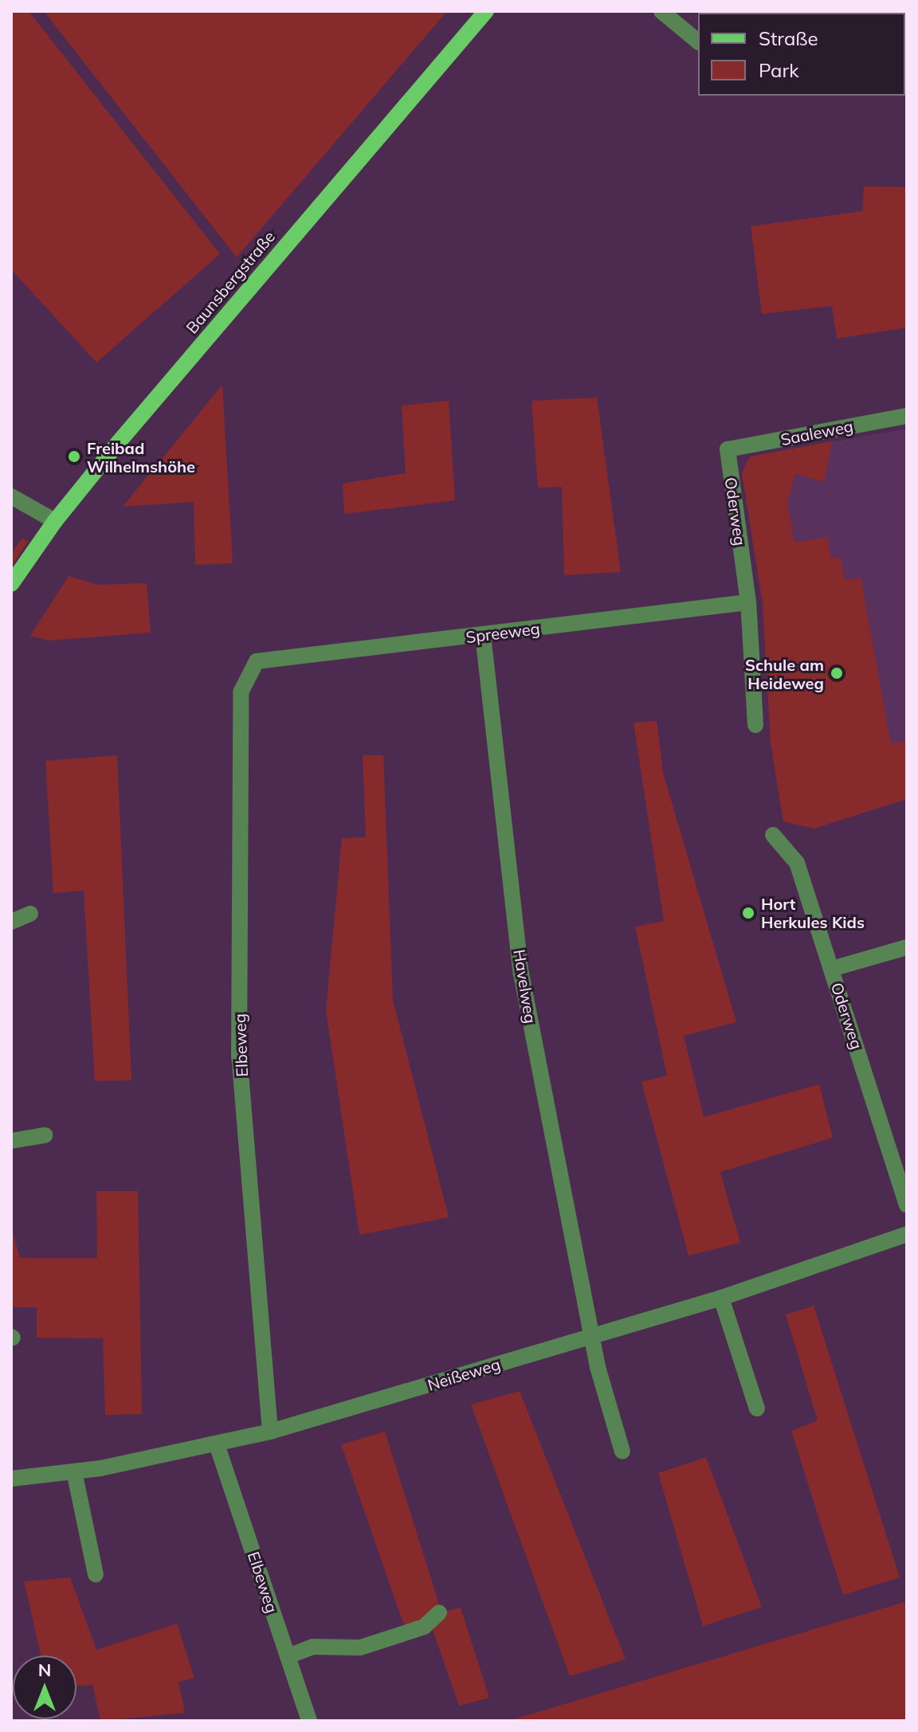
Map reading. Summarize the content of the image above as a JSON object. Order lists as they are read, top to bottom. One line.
{"streets":{"main road":["Baunsbergstraße"],"street":["Saaleweg","Oderweg","Spreeweg","Havelweg","Elbeweg","Neißeweg"]},"crossings":[["Saaleweg","Oderweg"],["Oderweg","Spreeweg"],["Spreeweg","Havelweg"],["Spreeweg","Elbeweg"],["Havelweg","Neißeweg"],["Elbeweg","Neißeweg"]],"places":["Freibad Wilhelmshöhe","Schule am Heideweg","Hort Herkules Kids"],"legend":["Straße","Park"],"north":"top"}
